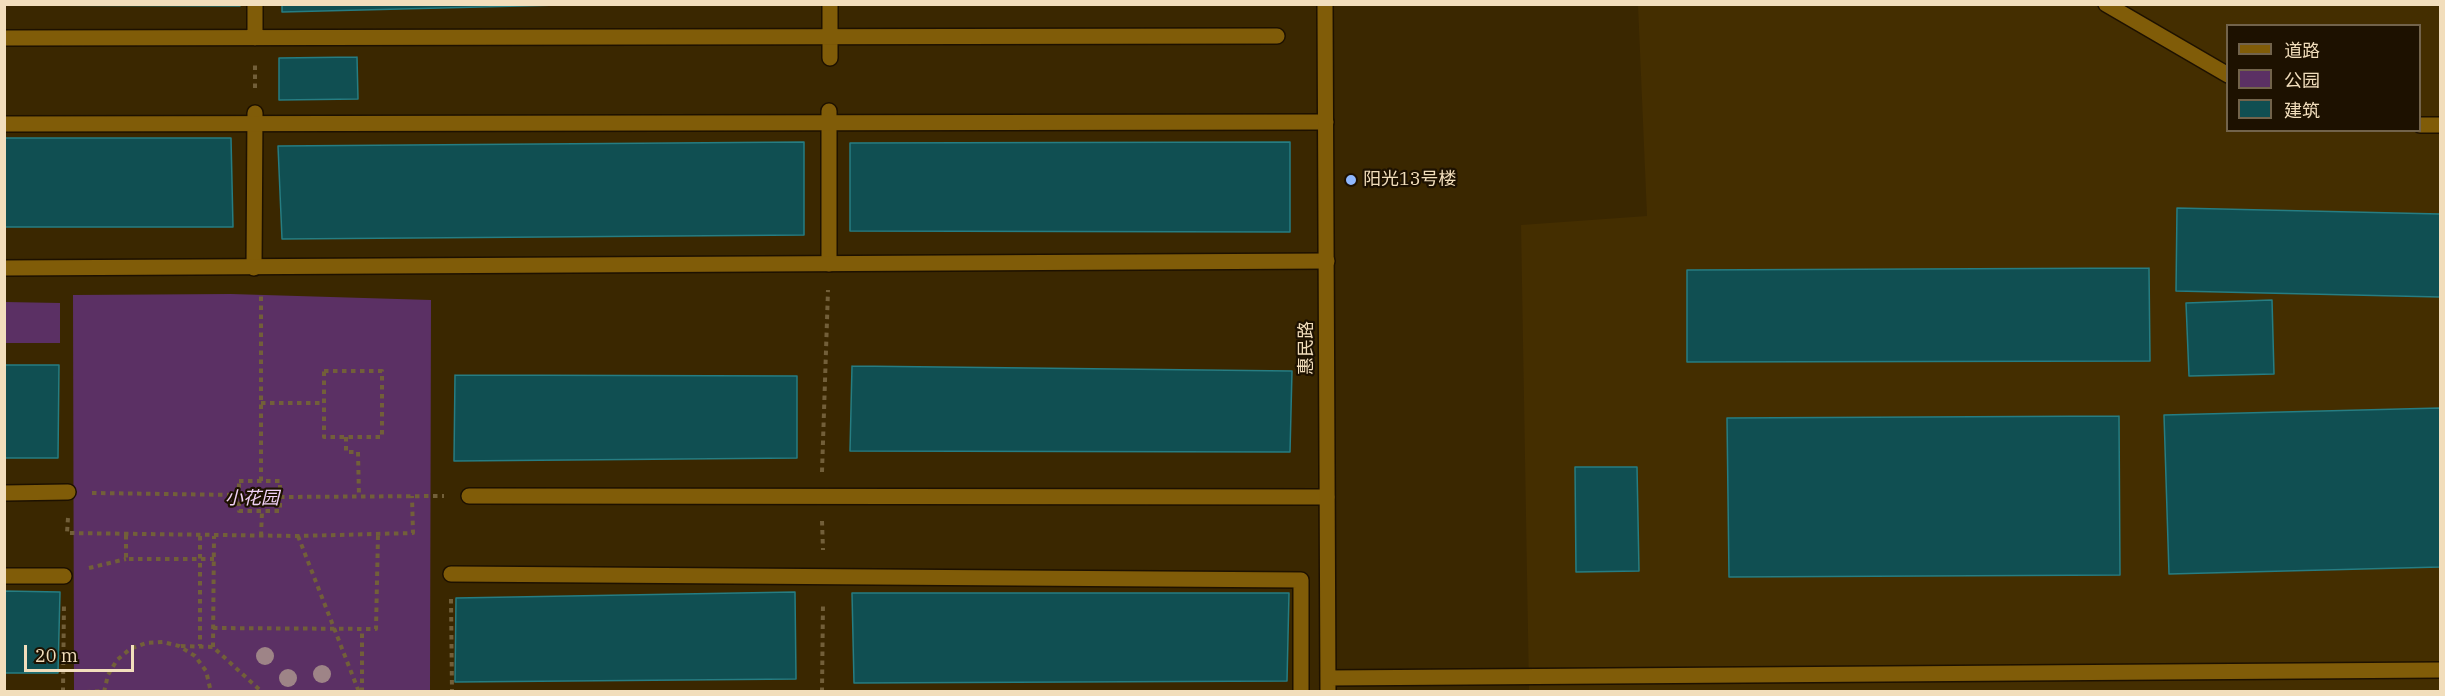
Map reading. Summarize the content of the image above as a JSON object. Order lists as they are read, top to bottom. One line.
{"streets":{"street":["惠民路"]},"parks":["小花园"],"places":["阳光13号楼"],"legend":["道路","公园","建筑"],"scale_bar":"20 m"}
